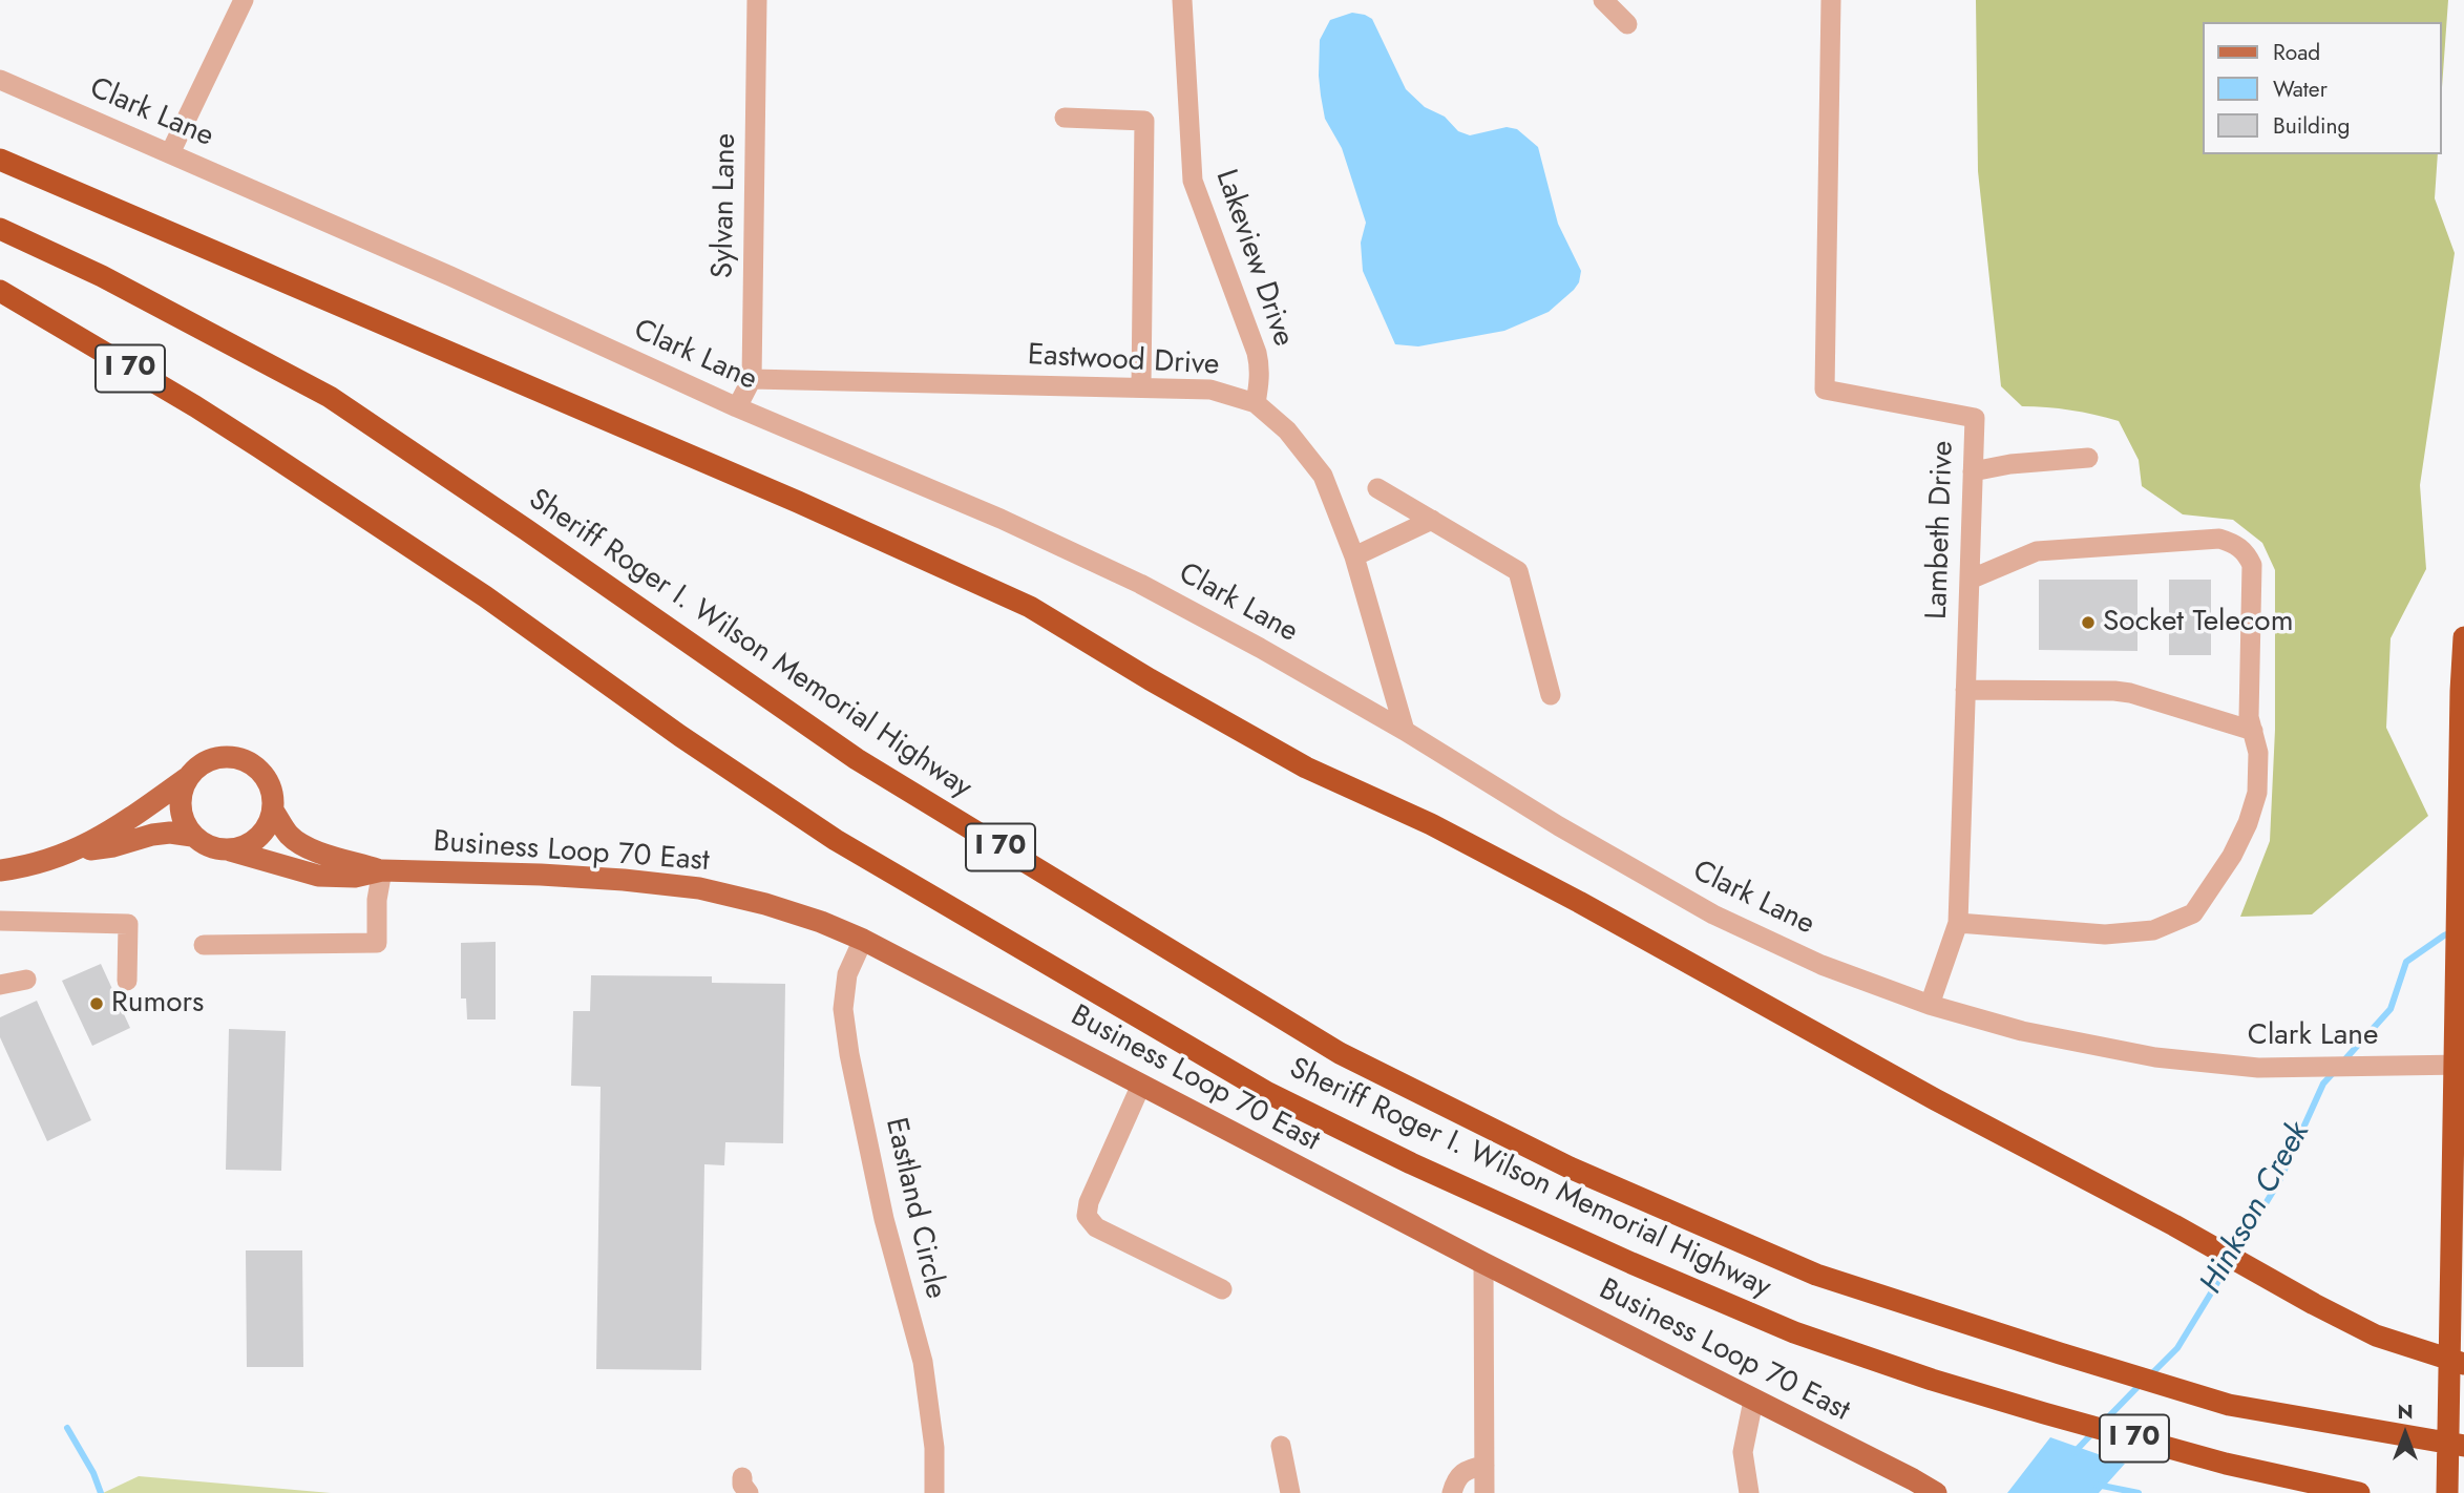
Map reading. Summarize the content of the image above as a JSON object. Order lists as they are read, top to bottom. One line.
{"streets":{"highway":["I 70","Sheriff Roger I. Wilson Memorial Highway"],"main road":["Business Loop 70 East"],"street":["Clark Lane","Sylvan Lane","Lakeview Drive","Eastwood Drive","Lambeth Drive","Eastland Circle"]},"crossings":[["Clark Lane","Sylvan Lane"],["Clark Lane","Eastwood Drive"],["Clark Lane","Lambeth Drive"],["Sylvan Lane","Eastwood Drive"],["Lakeview Drive","Eastwood Drive"],["Business Loop 70 East","Eastland Circle"]],"water":["Hinkson Creek"],"places":["Socket Telecom","Rumors"],"legend":["Road","Water","Building"],"north":"top"}
